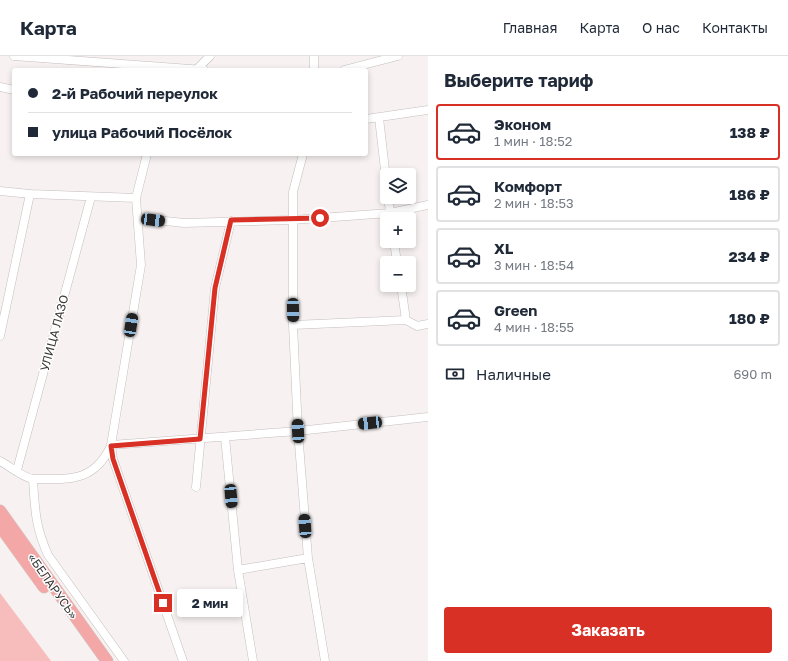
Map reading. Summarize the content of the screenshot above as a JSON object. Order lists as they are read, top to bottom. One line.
{"streets":{"highway":["«БЕЛАРУСЬ»"],"street":["УЛИЦА ЛАЗО"]},"page":{"header":"Карта","nav":["Главная","Карта","О нас","Контакты"],"heading":"Выберите тариф","banner":["2-й Рабочий переулок","улица Рабочий Посёлок"],"list":[{"name":"Эконом","note":"1 мин · 18:52","value":"138 ₽"},{"name":"Комфорт","note":"2 мин · 18:53","value":"186 ₽"},{"name":"XL","note":"3 мин · 18:54","value":"234 ₽"},{"name":"Green","note":"4 мин · 18:55","value":"180 ₽"}],"map_buttons":["+","−"],"pay":["Наличные","690 m"],"bubble":"2 мин","buttons":"Заказать"}}
